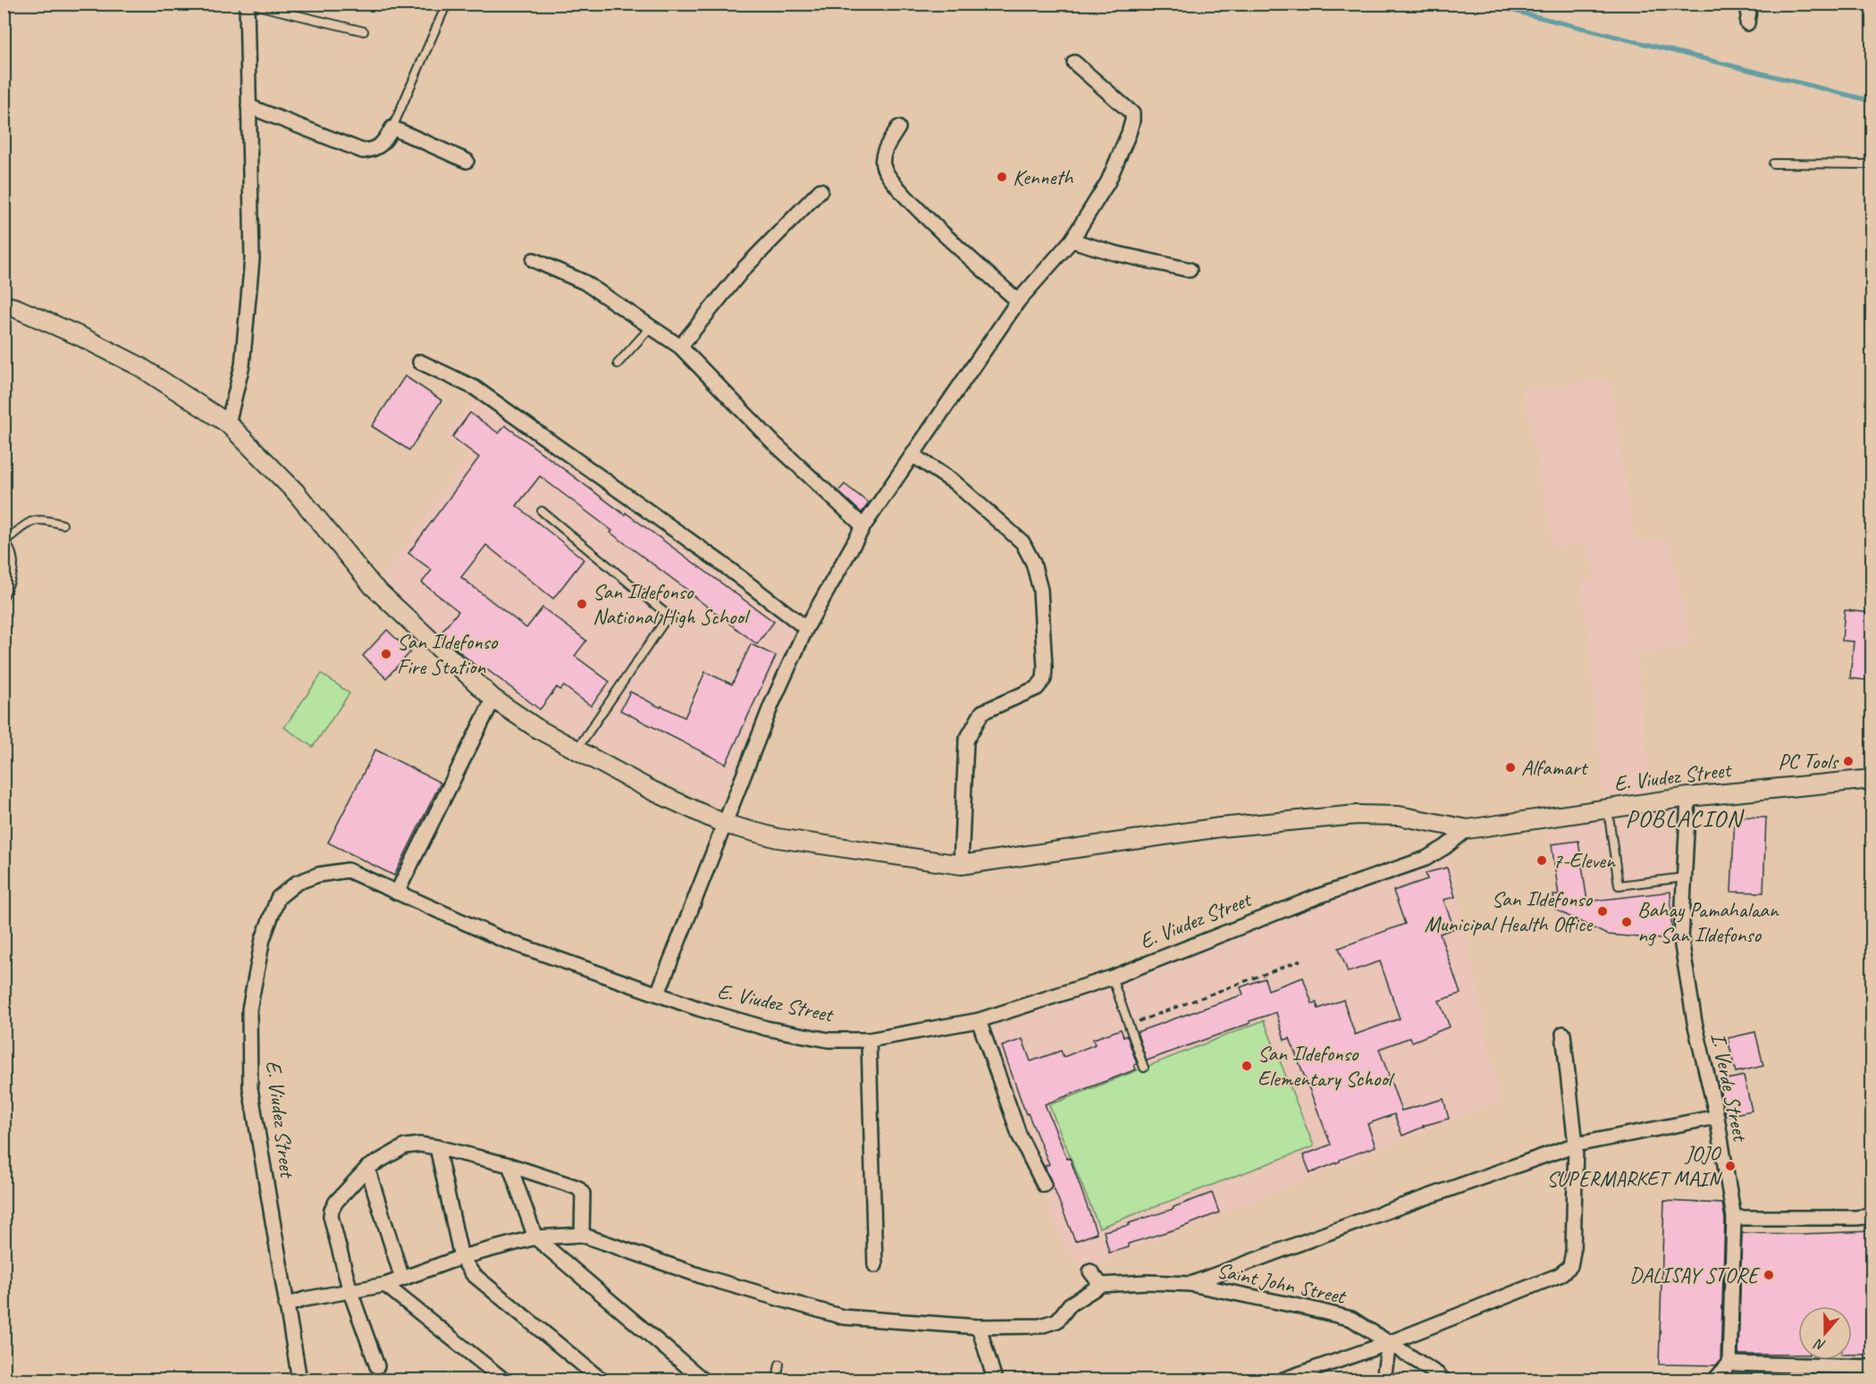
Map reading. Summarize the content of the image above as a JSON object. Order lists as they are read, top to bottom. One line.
{"streets":{"street":["E. Viudez Street","I. Verde Street","Saint John Street"]},"crossings":[["E. Viudez Street","I. Verde Street"]],"districts":["POBLACION"],"places":["Kenneth","San Ildefonso National High School","San Ildefonso Fire Station","PC Tools","Alfamart","7-Eleven","San Ildefonso Municipal Health Office","Bahay Pamahalaan ng San Ildefonso","San Ildefonso Elementary School","JOJO SUPERMARKET MAIN","DALISAY STORE"],"north":"bottom"}
